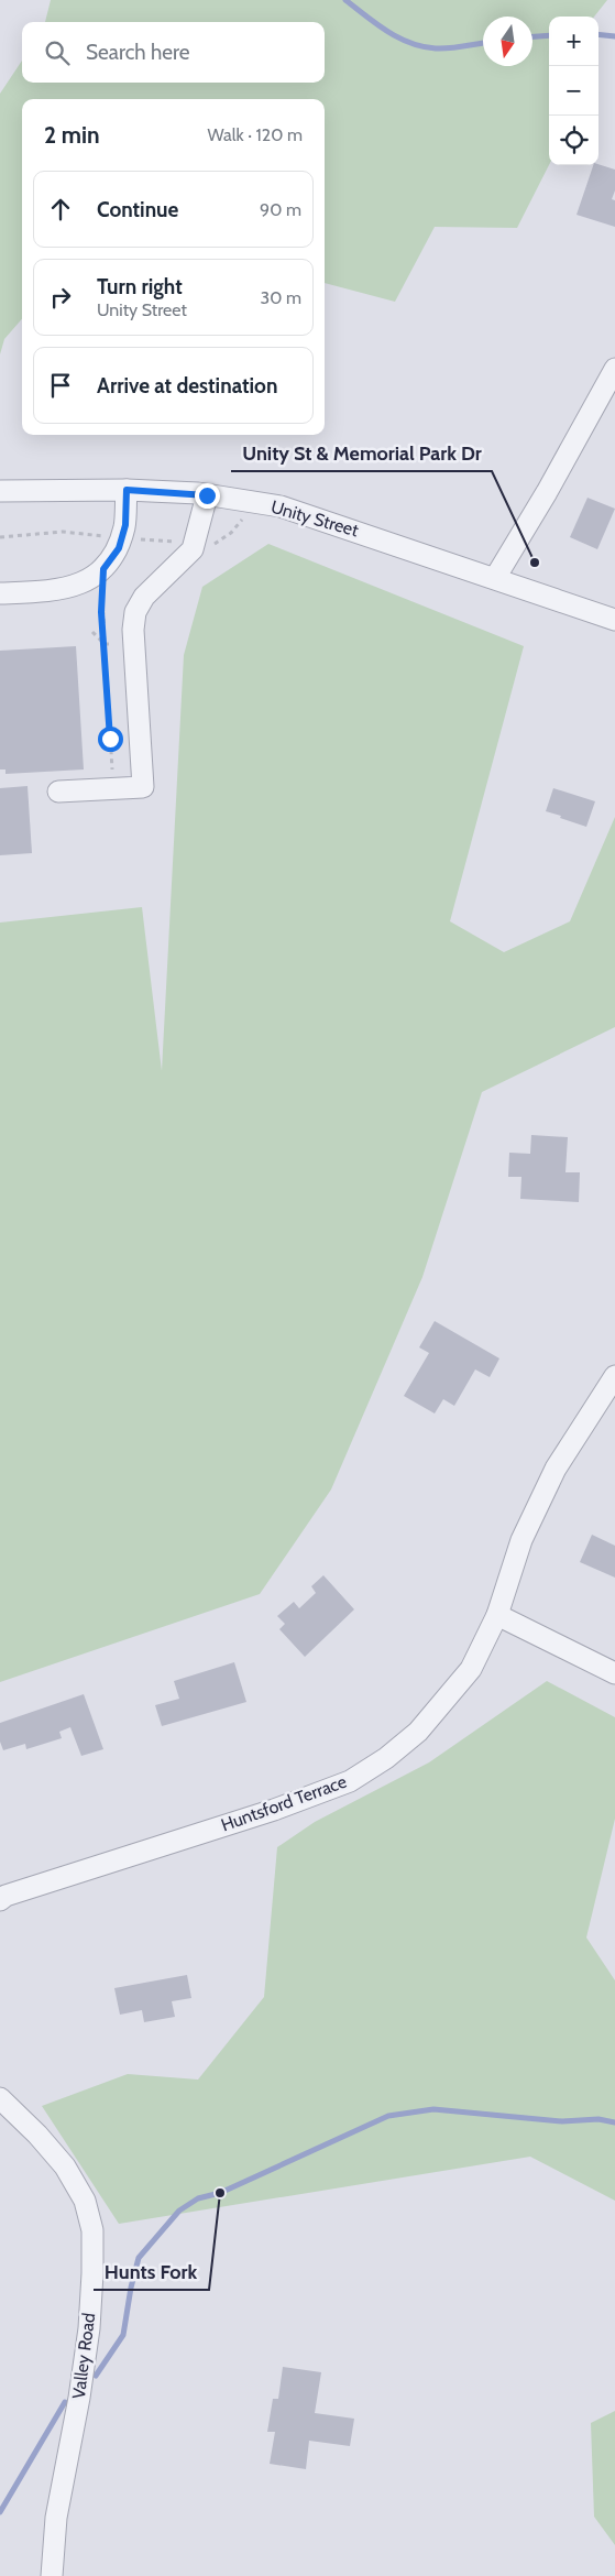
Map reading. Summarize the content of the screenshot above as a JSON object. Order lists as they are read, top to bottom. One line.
{"streets":{"street":["Unity Street","Huntsford Terrace","Valley Road"]},"places":["Unity St & Memorial Park Dr","Hunts Fork"],"north":"bottom","page":{"map_buttons":["+","−"],"search":"Search here","heading":["2 min","Walk · 120 m"],"list":[["Continue","90 m"],["Turn right","Unity Street","30 m"],"Arrive at destination"]}}
